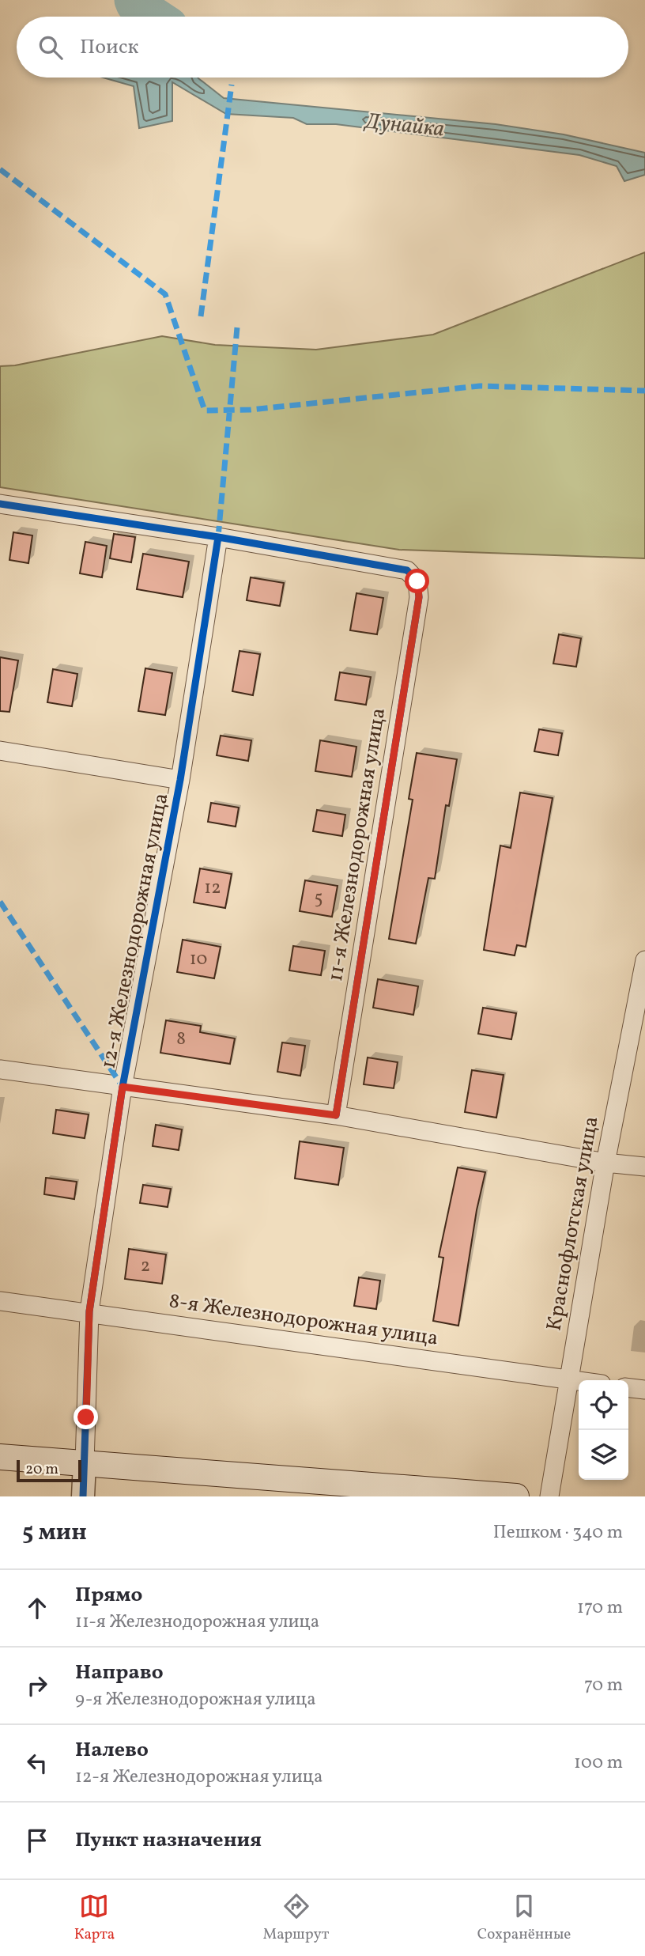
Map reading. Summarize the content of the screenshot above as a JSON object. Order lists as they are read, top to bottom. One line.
{"streets":{"street":["11-я Железнодорожная улица","12-я Железнодорожная улица","Краснофлотская улица","8-я Железнодорожная улица"]},"crossings":[["11-я Железнодорожная улица","12-я Железнодорожная улица"],["12-я Железнодорожная улица","8-я Железнодорожная улица"],["Краснофлотская улица","8-я Железнодорожная улица"]],"water":["Дунайка"],"house_numbers":["12","5","10","8","2"],"scale_bar":"20 m","page":{"search":"Поиск","scale":"20 m","heading":["5 мин","Пешком · 340 m"],"list":[["Прямо","11-я Железнодорожная улица","170 m"],["Направо","9-я Железнодорожная улица","70 m"],["Налево","12-я Железнодорожная улица","100 m"],"Пункт назначения"],"nav":["Карта","Маршрут","Сохранённые"]}}
